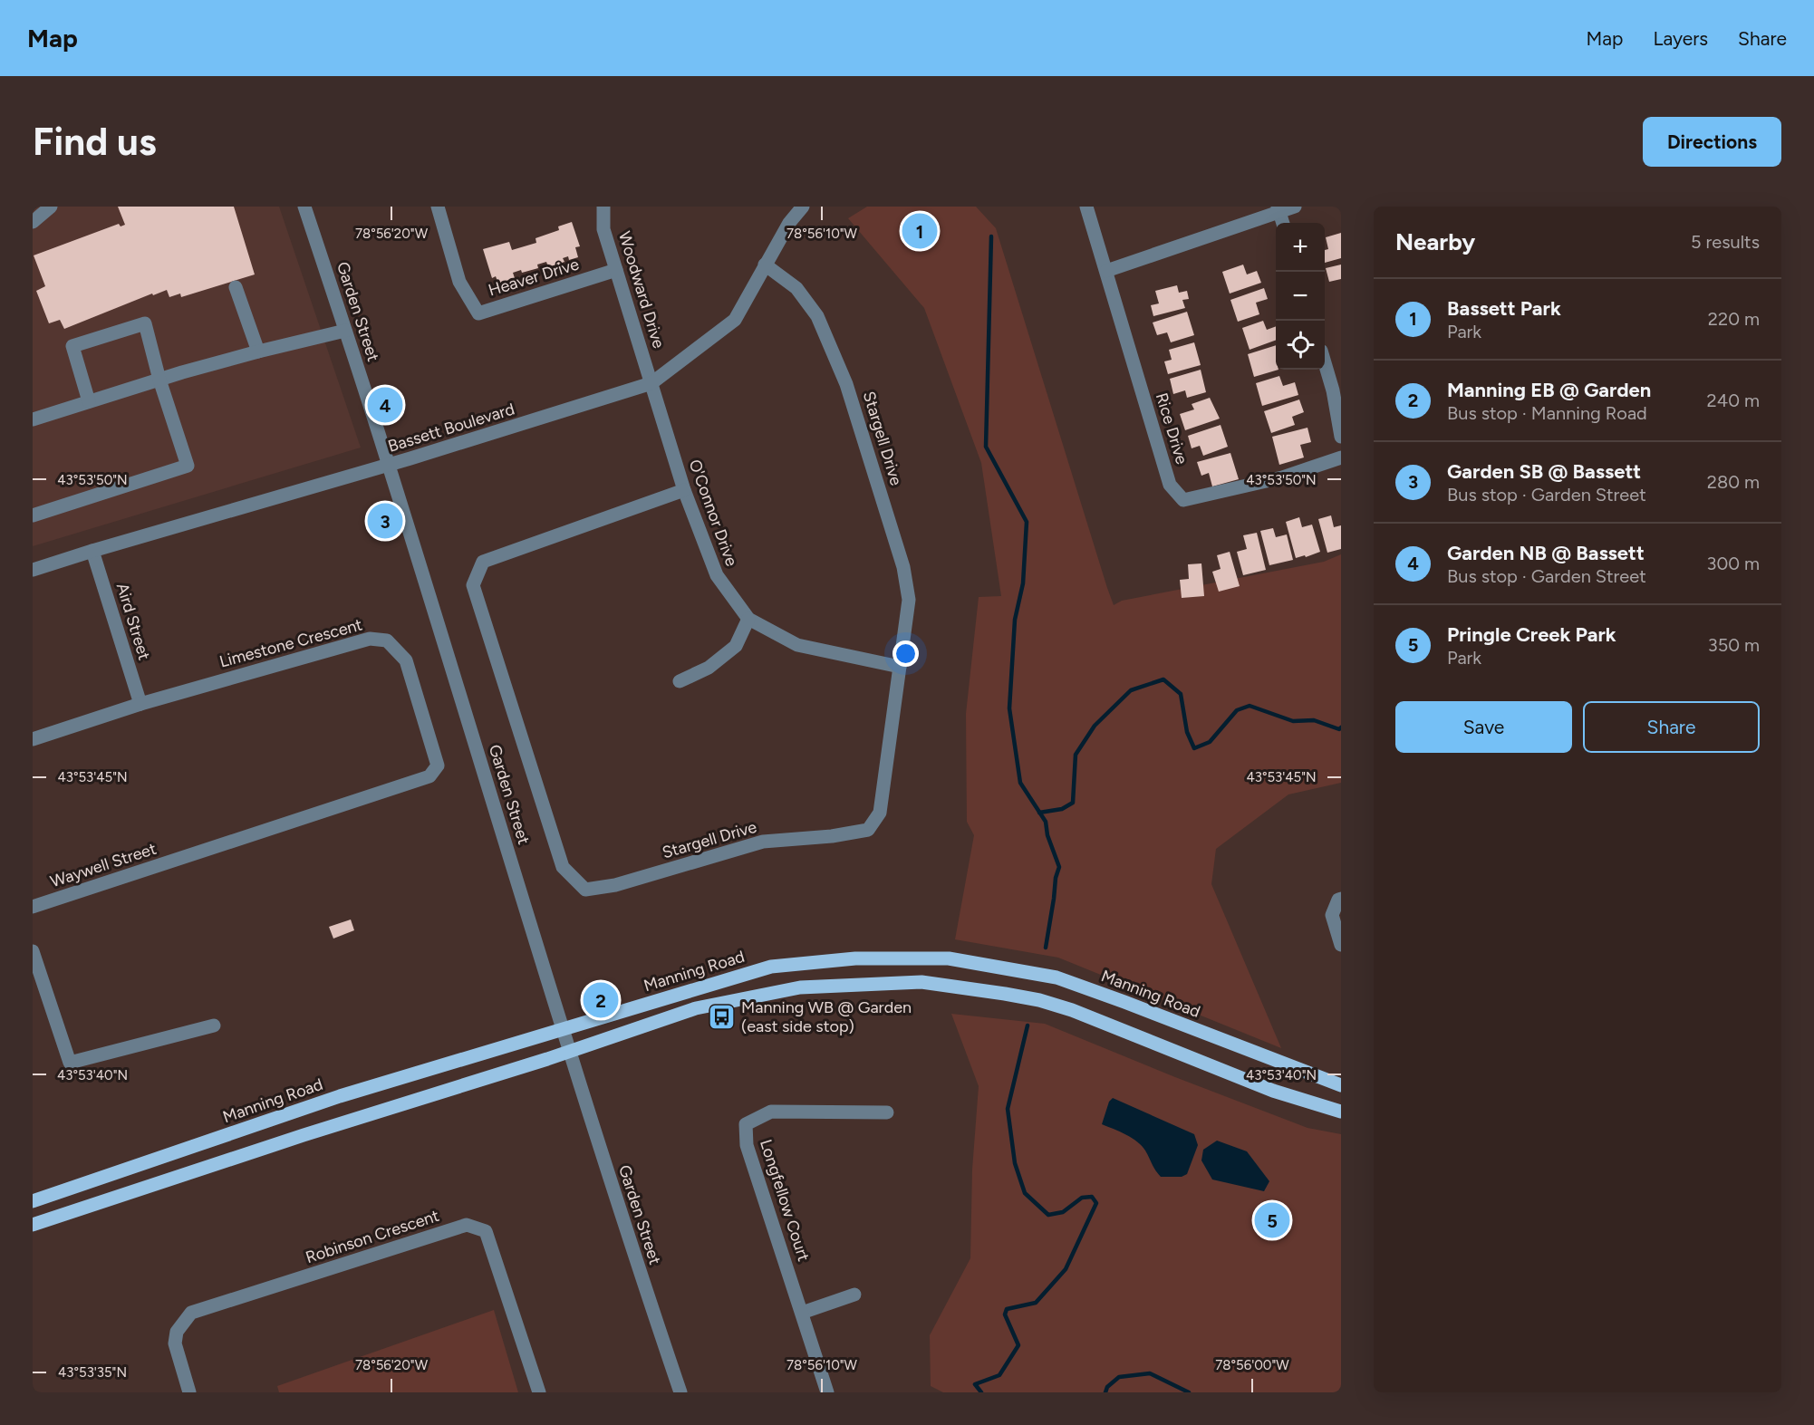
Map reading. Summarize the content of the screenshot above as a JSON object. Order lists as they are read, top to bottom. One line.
{"streets":{"main road":["Manning Road"],"street":["Heaver Drive","Woodward Drive","Garden Street","Bassett Boulevard","Rice Drive","Stargell Drive","O'Connor Drive","Aird Street","Limestone Crescent","Waywell Street","Longfellow Court","Robinson Crescent"]},"crossings":[["Heaver Drive","Woodward Drive"],["Woodward Drive","Bassett Boulevard"],["Woodward Drive","O'Connor Drive"],["Garden Street","Bassett Boulevard"],["Garden Street","Manning Road"],["Bassett Boulevard","Stargell Drive"],["Bassett Boulevard","O'Connor Drive"],["Bassett Boulevard","Aird Street"],["Stargell Drive","O'Connor Drive"],["Aird Street","Limestone Crescent"],["Limestone Crescent","Waywell Street"]],"places":{"bus stop":["Manning WB @ Garden (east side stop)"]},"page":{"header":"Map","nav":["Map","Layers","Share"],"buttons":["Directions",["Save","Share"]],"title":"Find us","heading":["Nearby","5 results"],"pins":["1","4","3","2","5"],"map_buttons":["+","−"],"list":[{"mark":"1","name":"Bassett Park","note":"Park","value":"220 m"},{"mark":"2","name":"Manning EB @ Garden","note":"Bus stop · Manning Road","value":"240 m"},{"mark":"3","name":"Garden SB @ Bassett","note":"Bus stop · Garden Street","value":"280 m"},{"mark":"4","name":"Garden NB @ Bassett","note":"Bus stop · Garden Street","value":"300 m"},{"mark":"5","name":"Pringle Creek Park","note":"Park","value":"350 m"}]},"coordinates":["78°56'20\"W","78°56'10\"W","43°53'50\"N","43°53'45\"N","43°53'40\"N","78°56'00\"W","43°53'35\"N"]}
